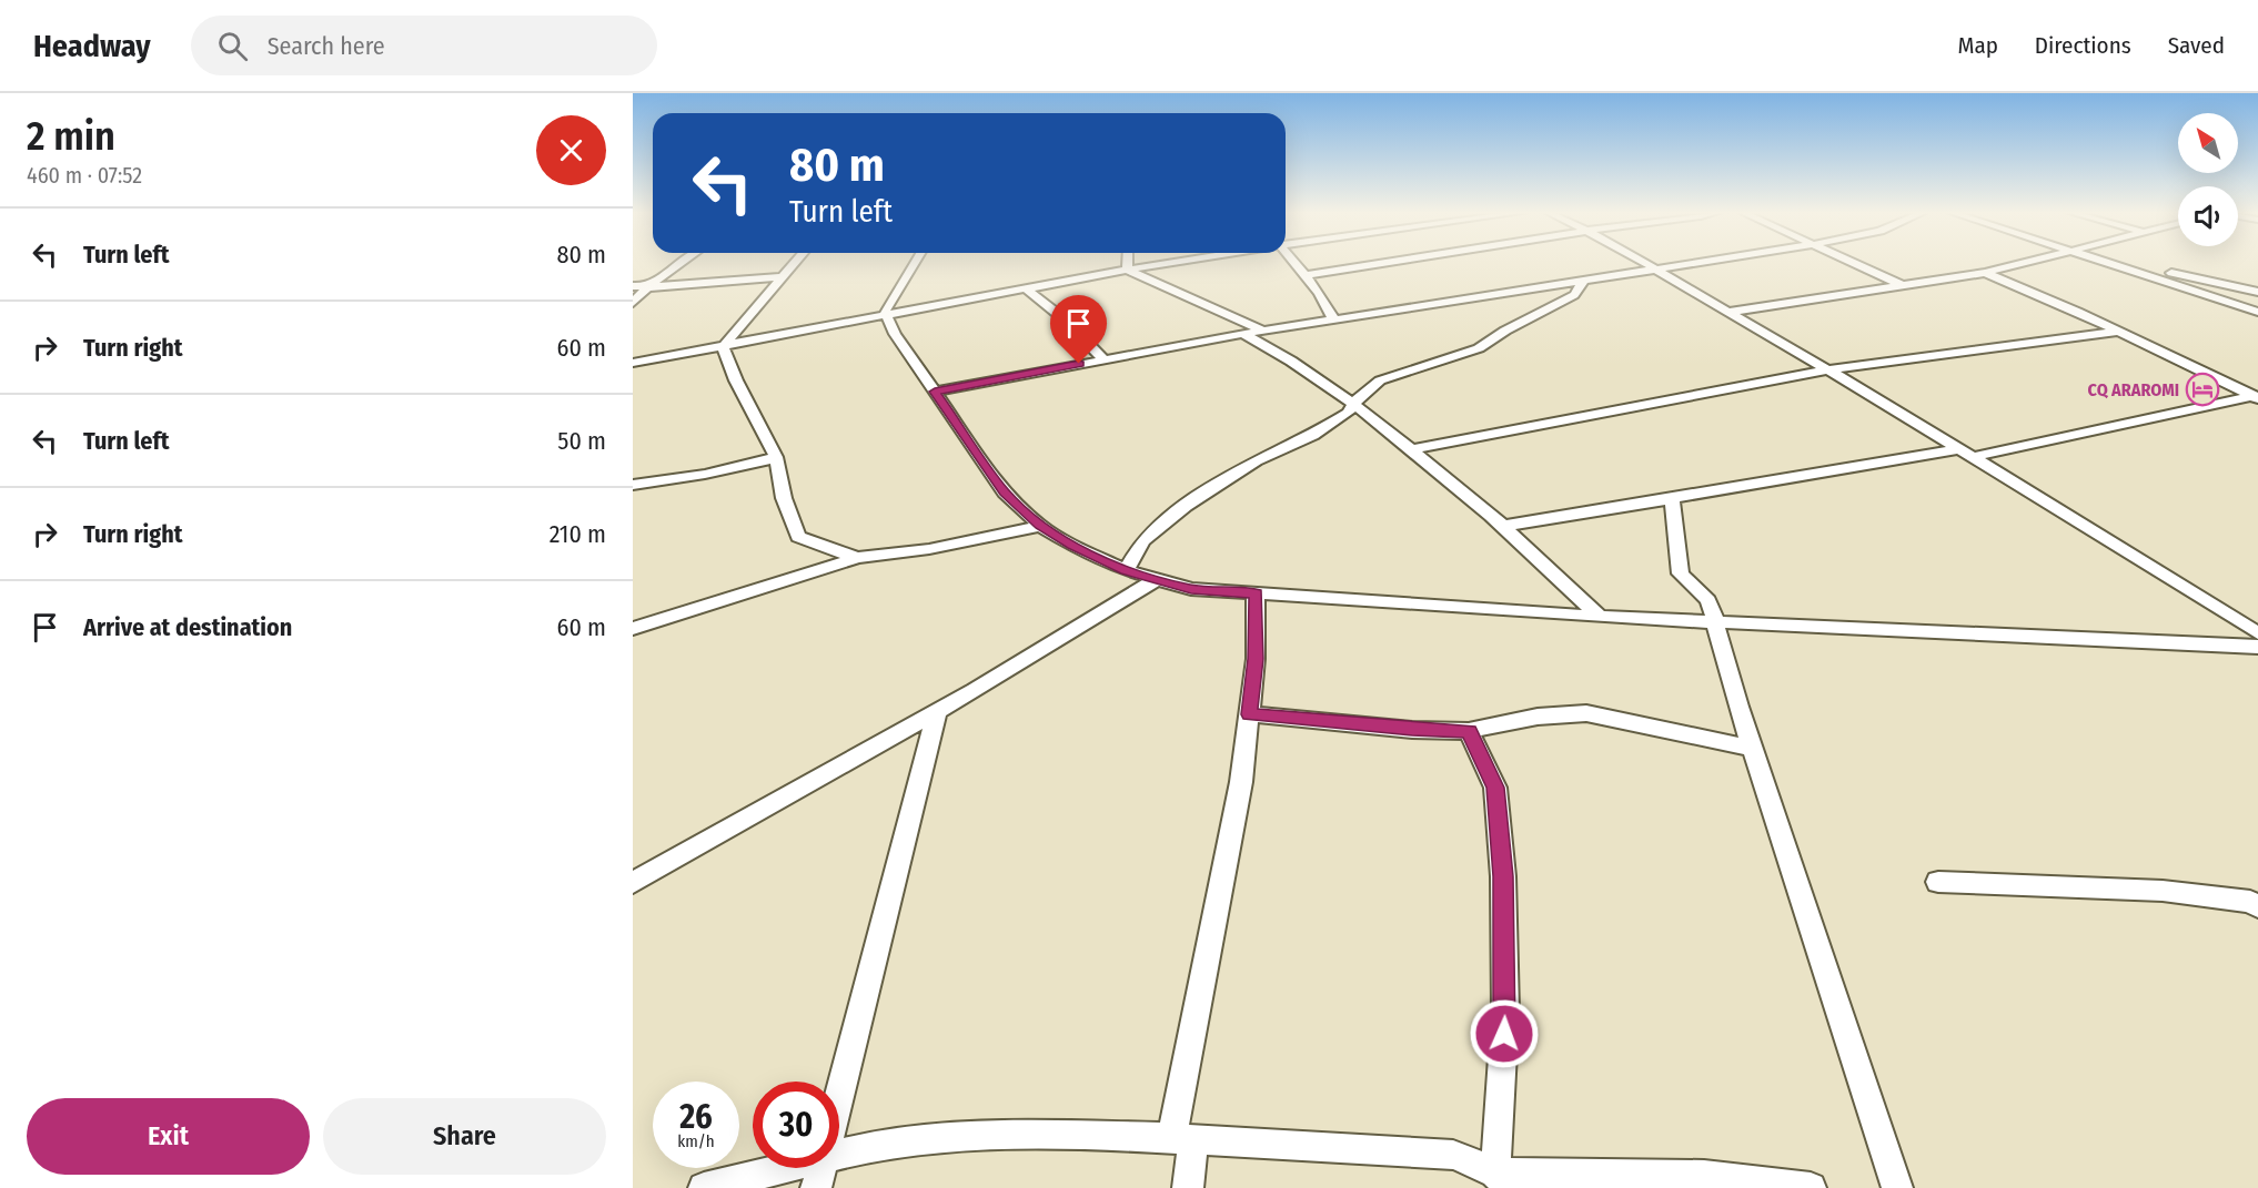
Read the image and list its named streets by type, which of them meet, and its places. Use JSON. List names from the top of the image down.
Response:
{
  "places": {
    "hotel": ["CQ ARAROMI"]
  },
  "north": "top left",
  "page": {
    "header": "Headway",
    "search": "Search here",
    "nav": ["Map", "Directions", "Saved"],
    "heading": ["2 min", "460 m · 07:52"],
    "turn": ["80 m", "Turn left"],
    "list": [
      {
        "name": "Turn left",
        "value": "80 m"
      },
      {
        "name": "Turn right",
        "value": "60 m"
      },
      {
        "name": "Turn left",
        "value": "50 m"
      },
      {
        "name": "Turn right",
        "value": "210 m"
      },
      {
        "name": "Arrive at destination",
        "value": "60 m"
      }
    ],
    "speed": "26 km/h",
    "limit": "30",
    "buttons": ["Exit", "Share"]
  }
}
